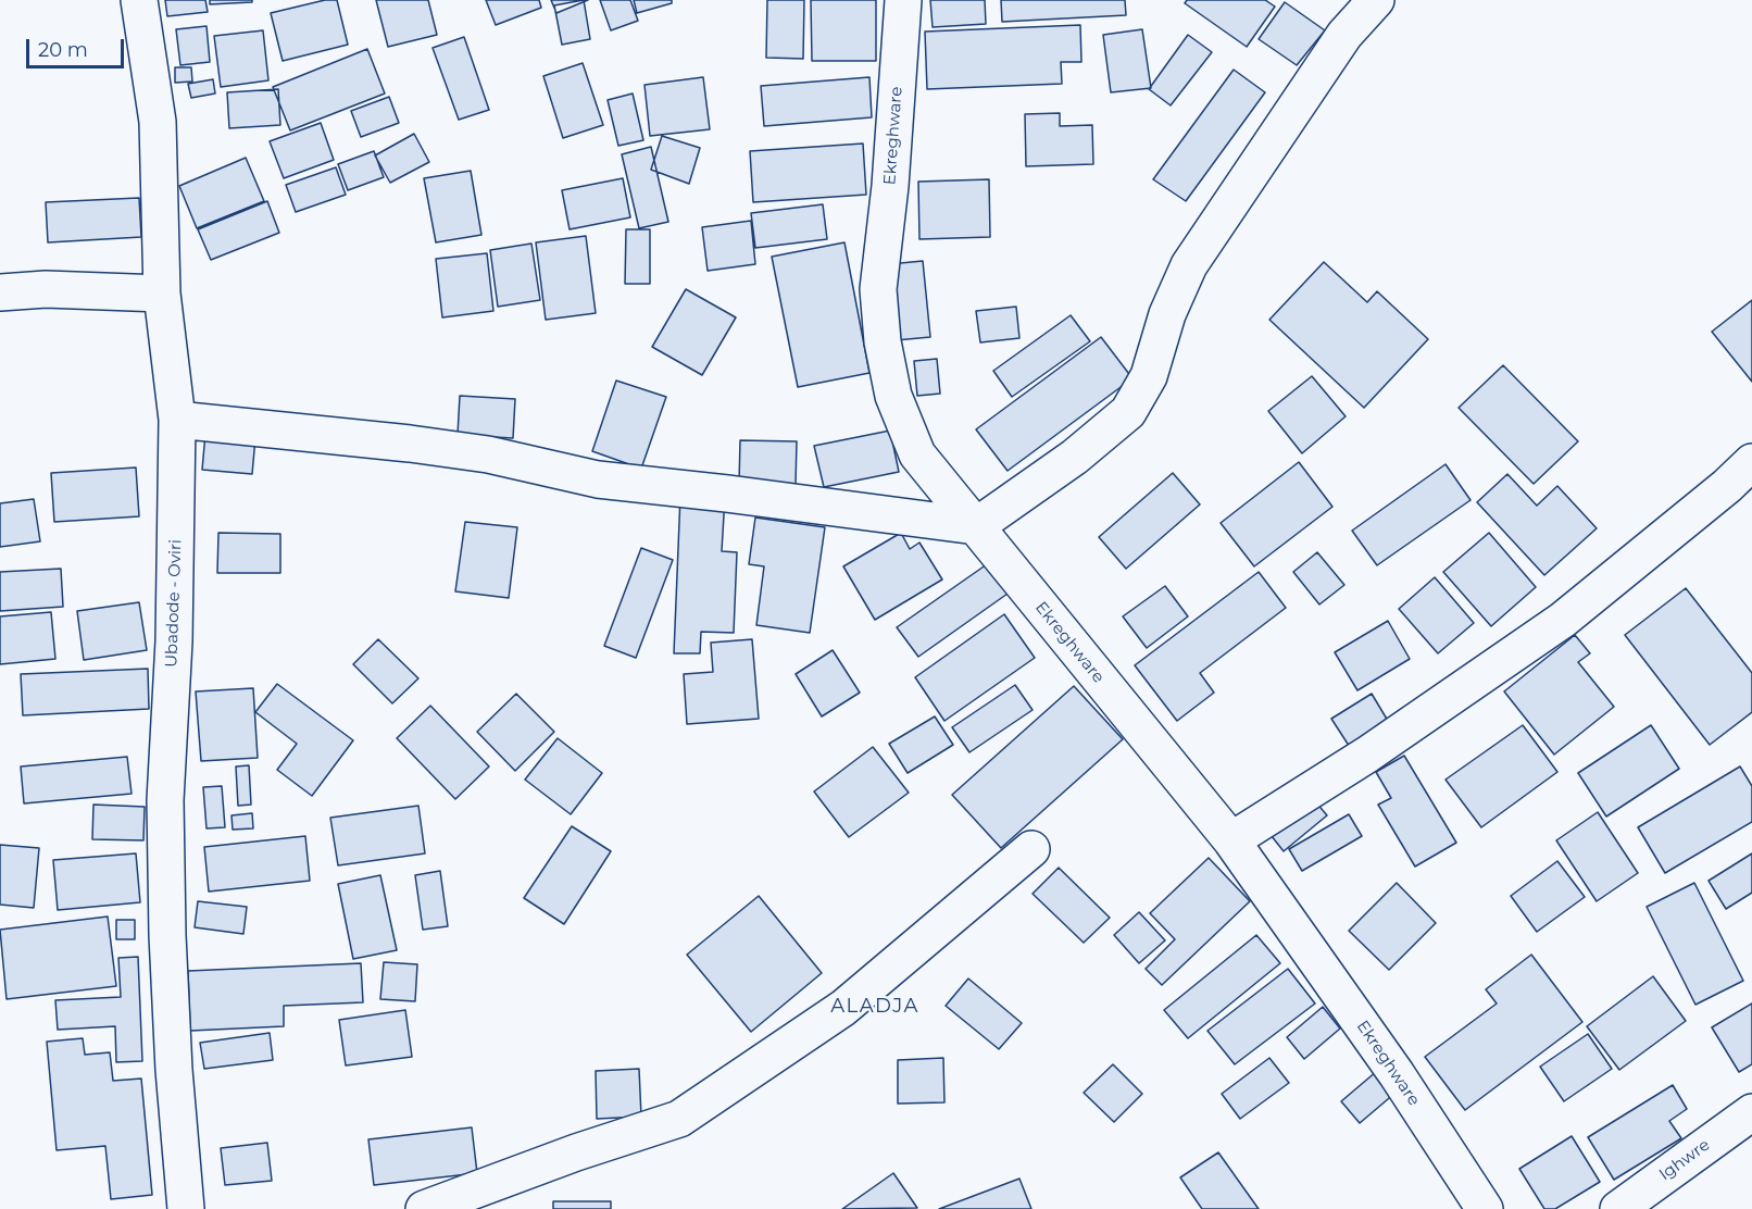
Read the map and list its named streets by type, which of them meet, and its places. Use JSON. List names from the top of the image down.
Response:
{
  "streets": {
    "street": ["Ekreghware", "Ubadode - Oviri", "Ighwre"]
  },
  "districts": ["ALADJA"],
  "scale_bar": "20 m"
}
